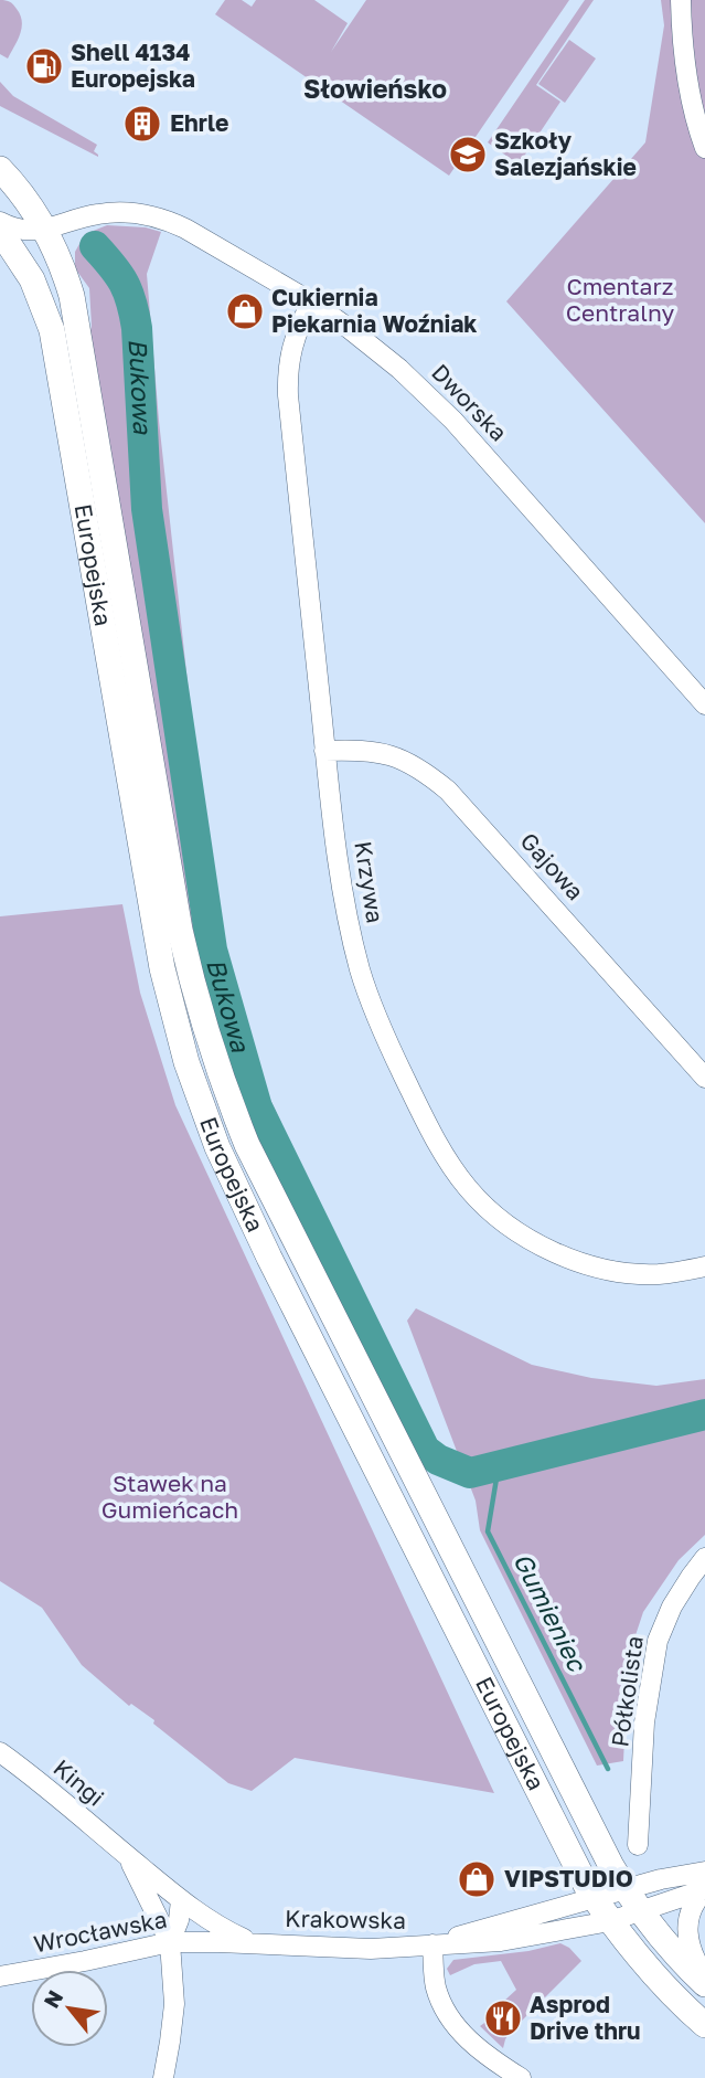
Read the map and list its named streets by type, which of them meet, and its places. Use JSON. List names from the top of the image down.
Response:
{
  "streets": {
    "main road": ["Europejska"],
    "street": [
      "Dworska",
      "Gajowa",
      "Krzywa",
      "Półkolista",
      "Kingi",
      "Krakowska",
      "Wrocławska"
    ]
  },
  "crossings": [
    ["Dworska", "Europejska"],
    ["Dworska", "Krzywa"],
    ["Europejska", "Krakowska"],
    ["Gajowa", "Krzywa"],
    ["Kingi", "Krakowska"],
    ["Kingi", "Wrocławska"],
    ["Krakowska", "Wrocławska"]
  ],
  "districts": ["Słowieńsko"],
  "water": ["Bukowa", "Gumieniec"],
  "parks": ["Cmentarz Centralny", "Stawek na Gumieńcach"],
  "places": {
    "fuel station": ["Shell 4134 Europejska"],
    "building": ["Ehrle"],
    "school or university": ["Szkoły Salezjańskie"],
    "shop": ["Cukiernia Piekarnia Woźniak", "VIPSTUDIO"],
    "restaurant": ["Asprod Drive thru"]
  },
  "north": "top left"
}
